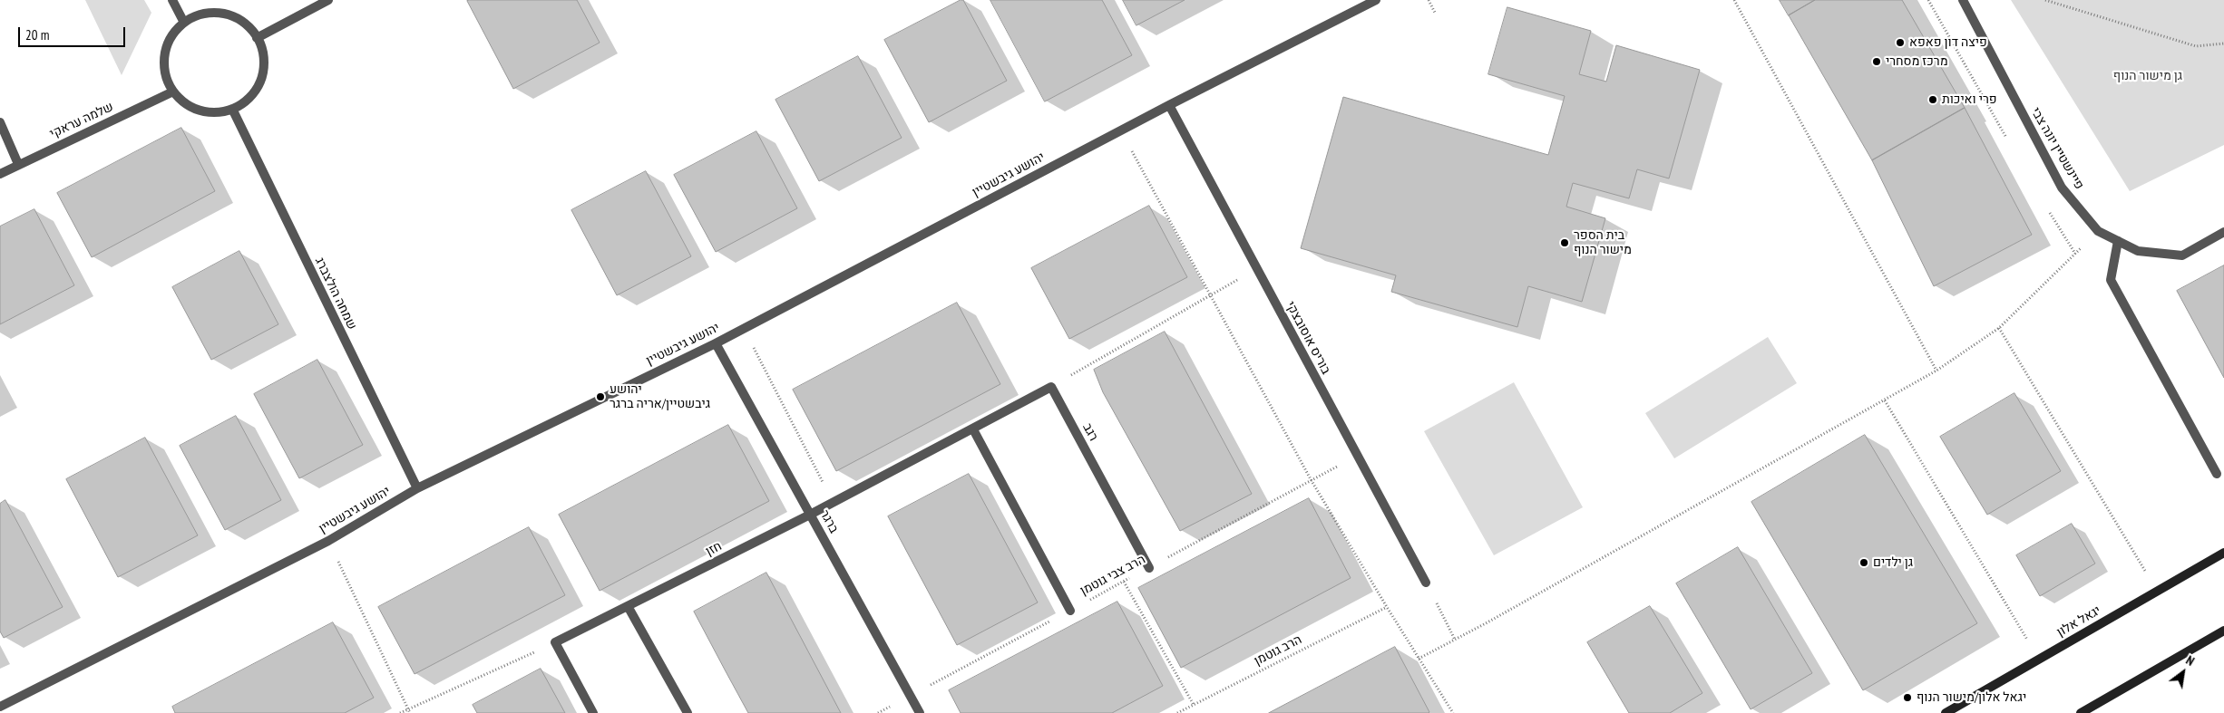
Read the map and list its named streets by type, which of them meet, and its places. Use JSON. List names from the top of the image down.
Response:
{
  "streets": {
    "main road": ["יגאל אלון"],
    "street": [
      "שלמה עראקי",
      "פיינשטיין יונה צבי",
      "יהושע גיבשטיין",
      "שמחה הולצברג",
      "בוריס אוסובצקי",
      "רגב",
      "ברגר",
      "חזן"
    ],
    "path": ["הרב צבי גוטמן", "הרב גוטמן"]
  },
  "crossings": [
    ["שלמה עראקי", "שמחה הולצברג"],
    ["יהושע גיבשטיין", "שמחה הולצברג"],
    ["יהושע גיבשטיין", "בוריס אוסובצקי"],
    ["יהושע גיבשטיין", "ברגר"],
    ["בוריס אוסובצקי", "הרב צבי גוטמן"],
    ["רגב", "הרב צבי גוטמן"],
    ["ברגר", "חזן"],
    ["ברגר", "הרב צבי גוטמן"]
  ],
  "parks": ["גן מישור הנוף"],
  "places": [
    "פיצה דון פאפא",
    "מרכז מסחרי",
    "פרי ואיכות",
    "בית הספר מישור הנוף",
    "יהושע גיבשטיין/אריה ברגר",
    "גן ילדים",
    "יגאל אלון/מישור הנוף"
  ],
  "scale_bar": "20 m",
  "north": "top right"
}
